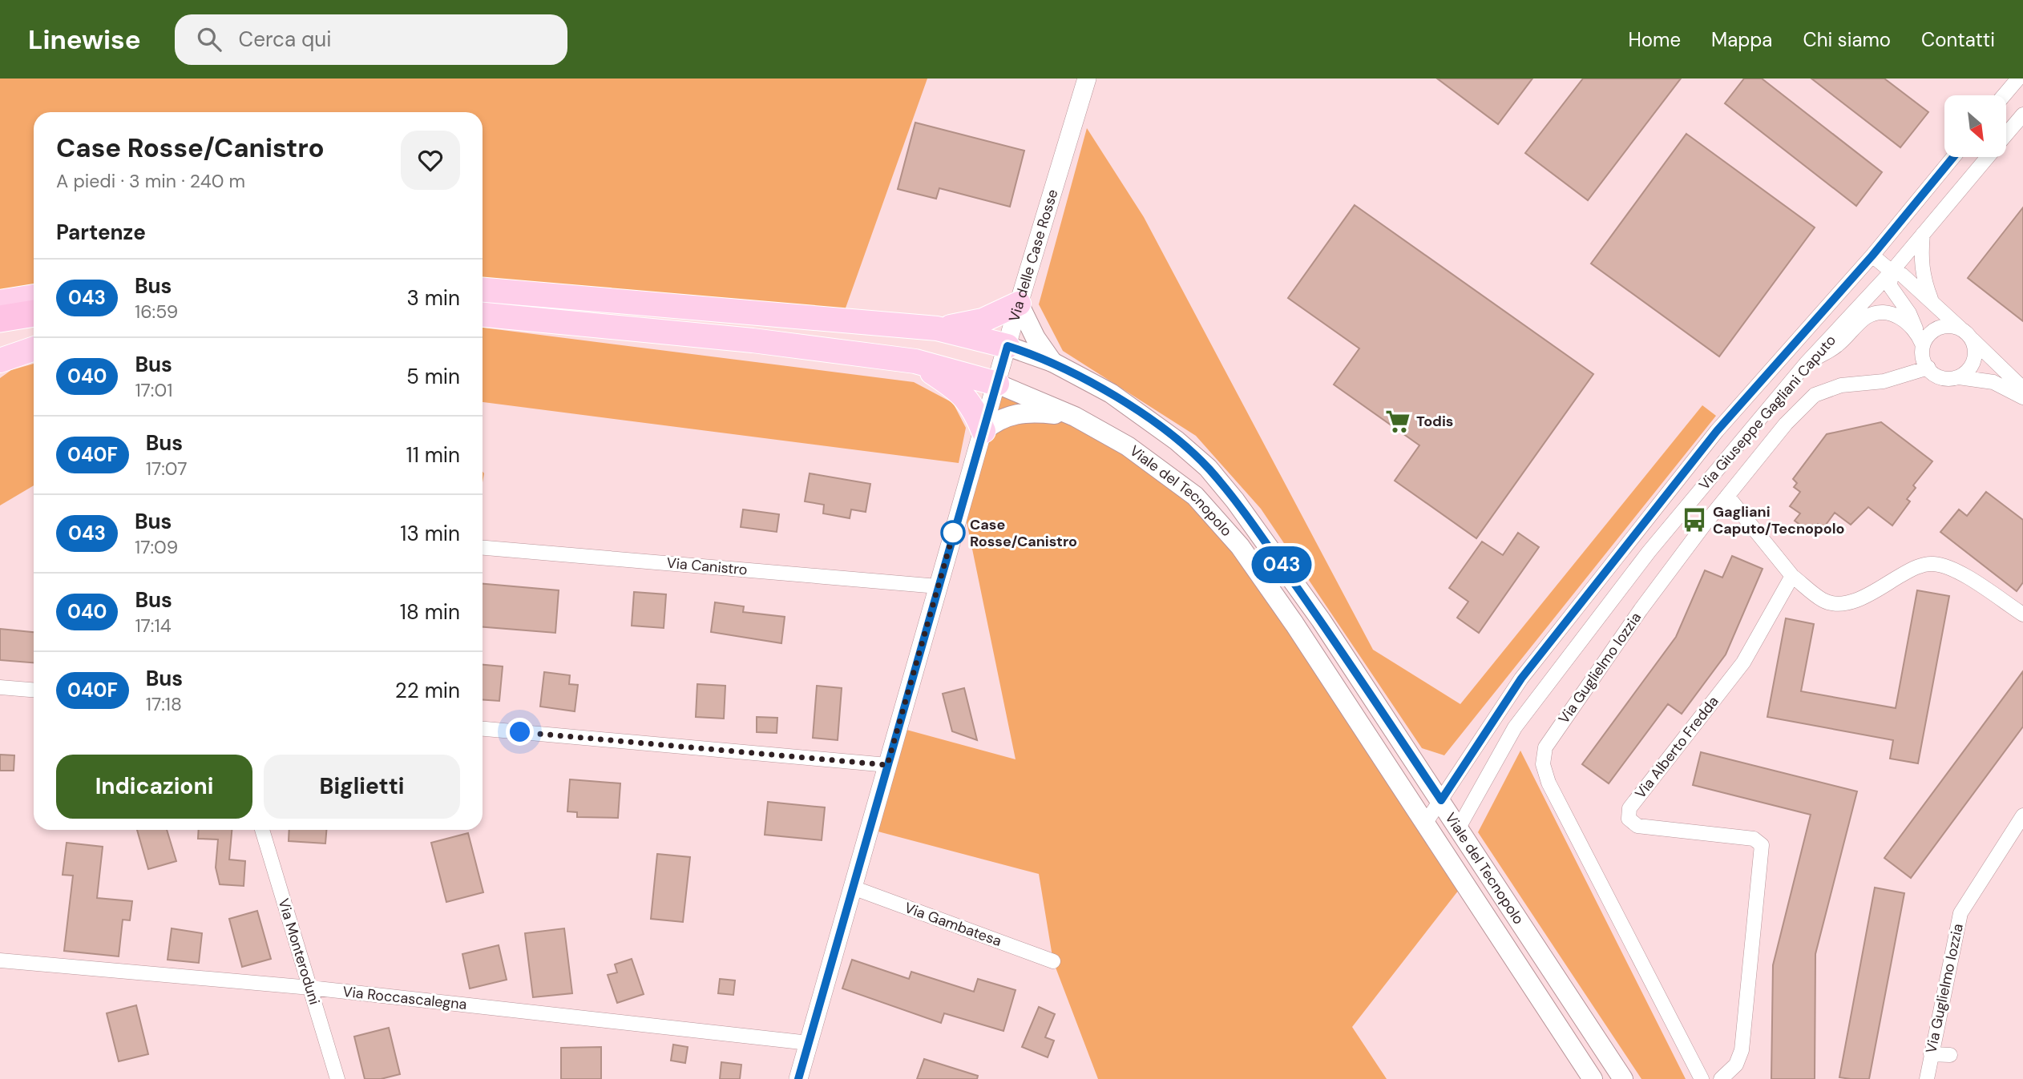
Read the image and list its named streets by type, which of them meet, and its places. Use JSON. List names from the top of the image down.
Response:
{
  "streets": {
    "main road": ["Viale del Tecnopolo"],
    "street": [
      "Via delle Case Rosse",
      "Via Giuseppe Gagliani Caputo",
      "Via Canistro",
      "Via Guglielmo Iozzia",
      "Via Alberto Fredda",
      "Via Gambatesa",
      "Via Monteroduni",
      "Via Roccascalegna"
    ]
  },
  "crossings": [
    ["Via delle Case Rosse", "Viale del Tecnopolo"],
    ["Via delle Case Rosse", "Via Canistro"],
    ["Via delle Case Rosse", "Via Gambatesa"],
    ["Via delle Case Rosse", "Via Roccascalegna"],
    ["Via Giuseppe Gagliani Caputo", "Viale del Tecnopolo"],
    ["Via Monteroduni", "Via Roccascalegna"]
  ],
  "places": {
    "supermarket": ["Todis"],
    "bus stop": ["Gagliani Caputo/Tecnopolo"],
    "other": ["Case Rosse/Canistro"]
  },
  "lines": ["bus line 043"],
  "north": "bottom right",
  "page": {
    "header": "Linewise",
    "search": "Cerca qui",
    "nav": [
      "Home",
      "Mappa",
      "Chi siamo",
      "Contatti"
    ],
    "on_map": "043",
    "heading": [
      ["Case Rosse/Canistro", "A piedi · 3 min · 240 m"],
      "Partenze"
    ],
    "list": [
      {
        "mark": "043",
        "name": "Bus",
        "note": "16:59",
        "value": "3 min"
      },
      {
        "mark": "040",
        "name": "Bus",
        "note": "17:01",
        "value": "5 min"
      },
      {
        "mark": "040F",
        "name": "Bus",
        "note": "17:07",
        "value": "11 min"
      },
      {
        "mark": "043",
        "name": "Bus",
        "note": "17:09",
        "value": "13 min"
      },
      {
        "mark": "040",
        "name": "Bus",
        "note": "17:14",
        "value": "18 min"
      },
      {
        "mark": "040F",
        "name": "Bus",
        "note": "17:18",
        "value": "22 min"
      }
    ],
    "buttons": ["Indicazioni", "Biglietti"]
  }
}
